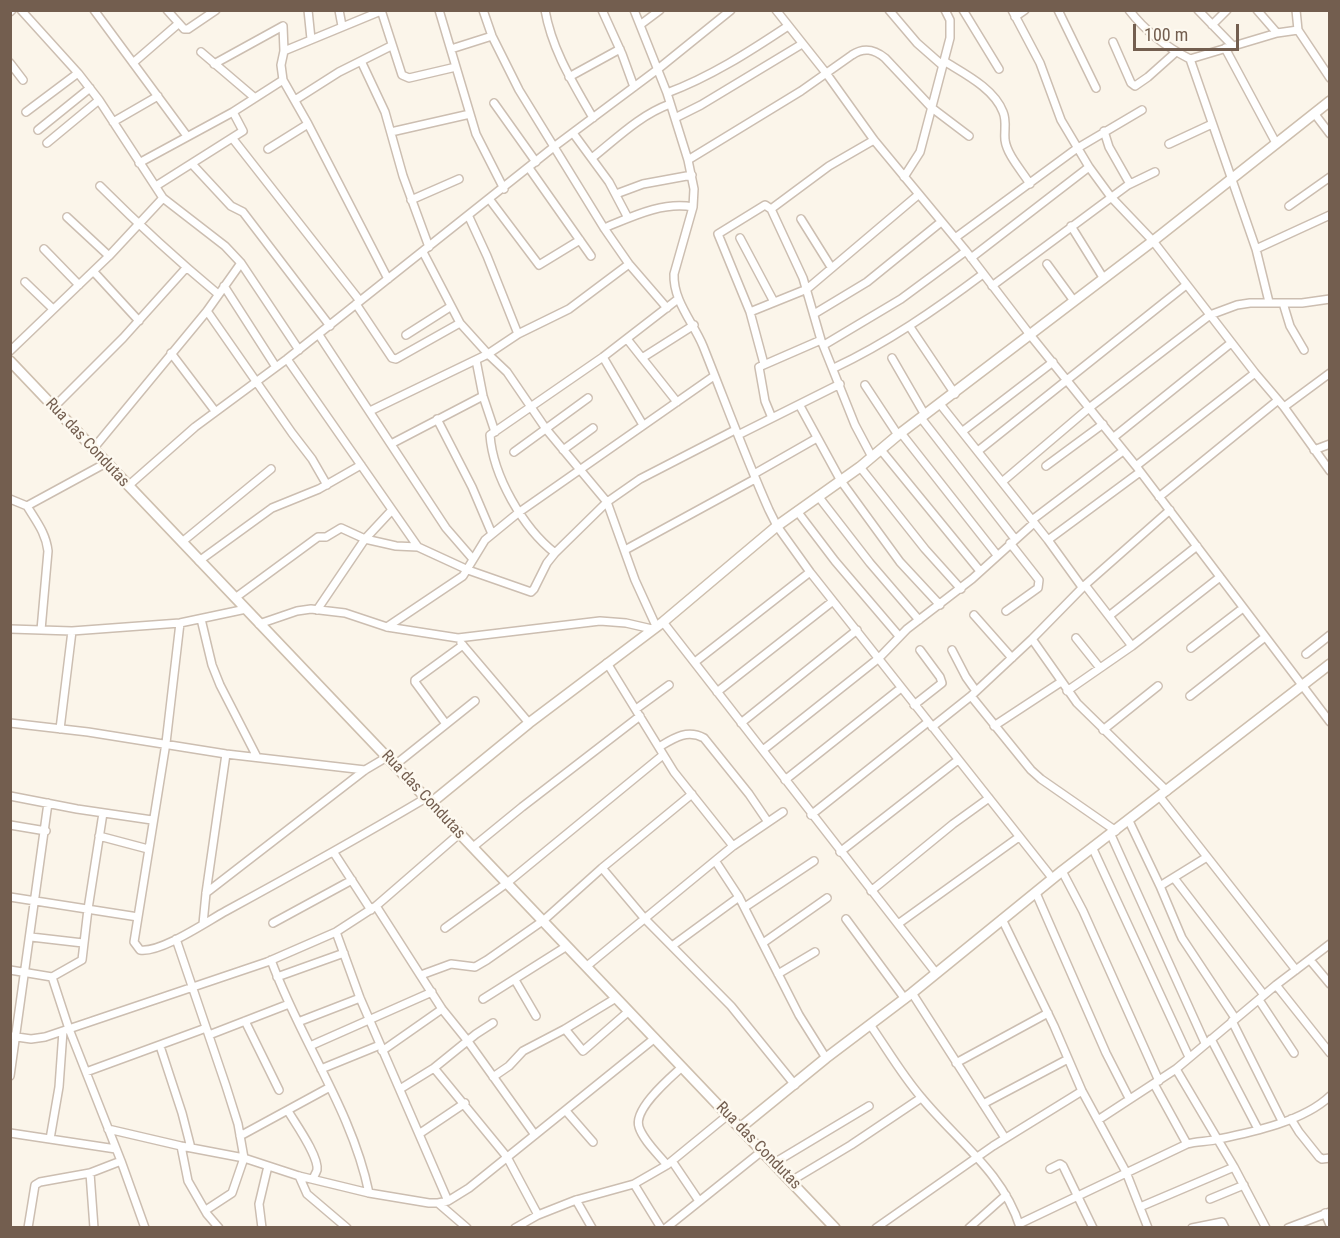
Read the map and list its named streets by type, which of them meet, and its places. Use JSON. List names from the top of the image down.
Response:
{
  "streets": {
    "street": ["Rua das Condutas"]
  },
  "scale_bar": "100 m"
}
